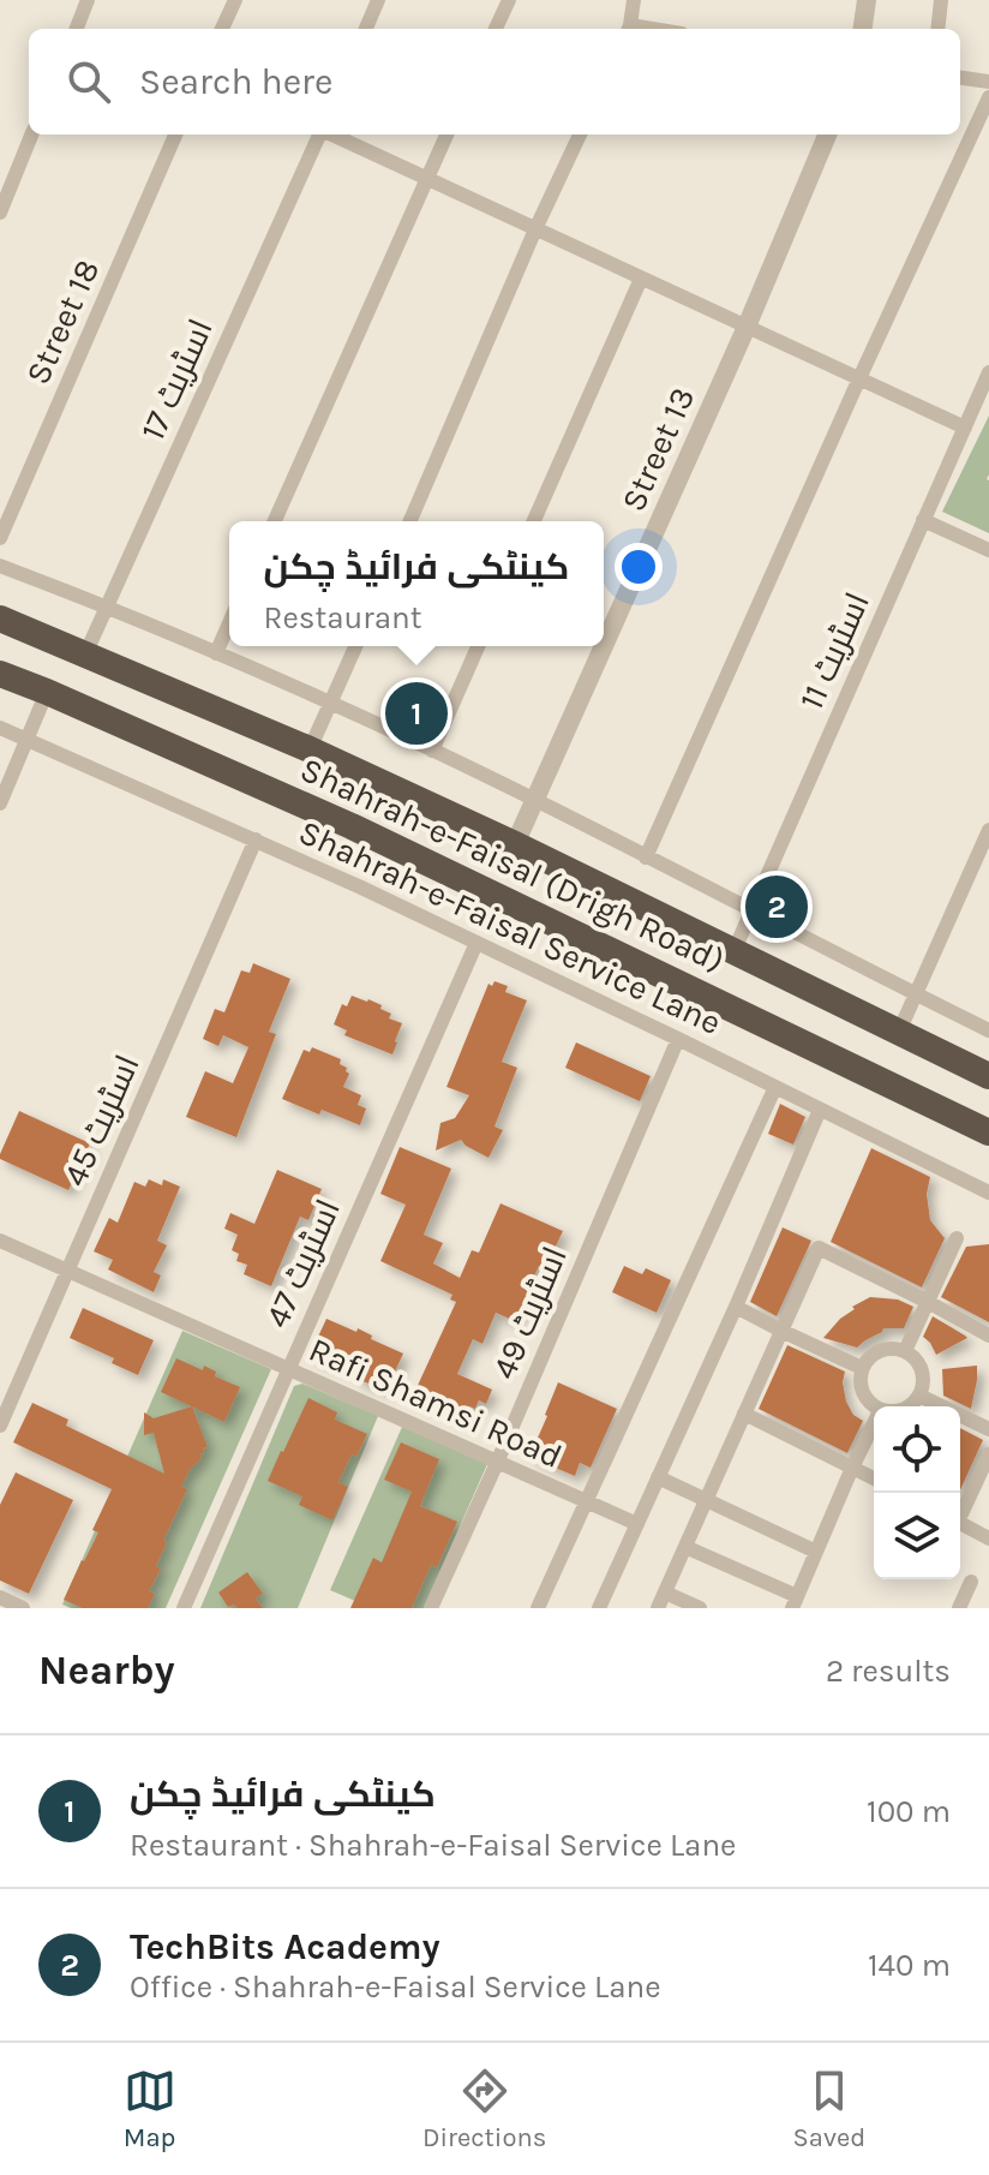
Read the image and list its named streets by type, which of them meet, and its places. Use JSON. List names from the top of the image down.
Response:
{
  "streets": {
    "highway": ["Shahrah-e-Faisal (Drigh Road)"],
    "street": [
      "Street 18",
      "اسٹریٹ 17",
      "Street 13",
      "اسٹریٹ 11",
      "Shahrah-e-Faisal Service Lane",
      "اسٹریٹ 45",
      "اسٹریٹ 47",
      "اسٹریٹ 49",
      "Rafi Shamsi Road"
    ]
  },
  "crossings": [
    ["اسٹریٹ 17", "Shahrah-e-Faisal (Drigh Road)"],
    ["Street 13", "Shahrah-e-Faisal (Drigh Road)"],
    ["اسٹریٹ 11", "Shahrah-e-Faisal (Drigh Road)"],
    ["Shahrah-e-Faisal Service Lane", "اسٹریٹ 45"],
    ["Shahrah-e-Faisal Service Lane", "اسٹریٹ 47"],
    ["Shahrah-e-Faisal Service Lane", "اسٹریٹ 49"],
    ["اسٹریٹ 45", "Rafi Shamsi Road"],
    ["اسٹریٹ 47", "Rafi Shamsi Road"],
    ["اسٹریٹ 49", "Rafi Shamsi Road"]
  ],
  "page": {
    "search": "Search here",
    "popup": ["کینٹکی فرائیڈ چکن", "Restaurant"],
    "pins": ["1", "2"],
    "heading": ["Nearby", "2 results"],
    "list": [
      {
        "mark": "1",
        "name": "کینٹکی فرائیڈ چکن",
        "note": "Restaurant · Shahrah-e-Faisal Service Lane",
        "value": "100 m"
      },
      {
        "mark": "2",
        "name": "TechBits Academy",
        "note": "Office · Shahrah-e-Faisal Service Lane",
        "value": "140 m"
      }
    ],
    "nav": ["Map", "Directions", "Saved"]
  }
}
